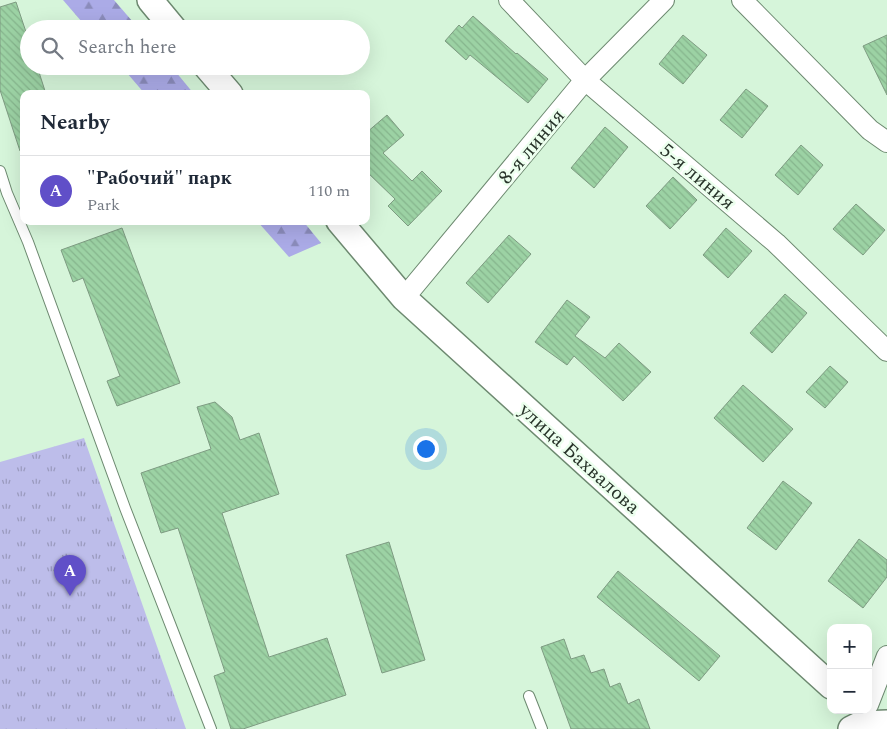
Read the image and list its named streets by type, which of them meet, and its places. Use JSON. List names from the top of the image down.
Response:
{
  "streets": {
    "street": ["8-я линия", "5-я линия", "улица Бахвалова"]
  },
  "crossings": [
    ["8-я линия", "5-я линия"],
    ["8-я линия", "улица Бахвалова"]
  ],
  "page": {
    "search": "Search here",
    "heading": "Nearby",
    "list": [
      {
        "mark": "A",
        "name": "\"Рабочий\" парк",
        "note": "Park",
        "value": "110 m"
      }
    ],
    "pins": "A",
    "map_buttons": ["+", "−"]
  }
}
